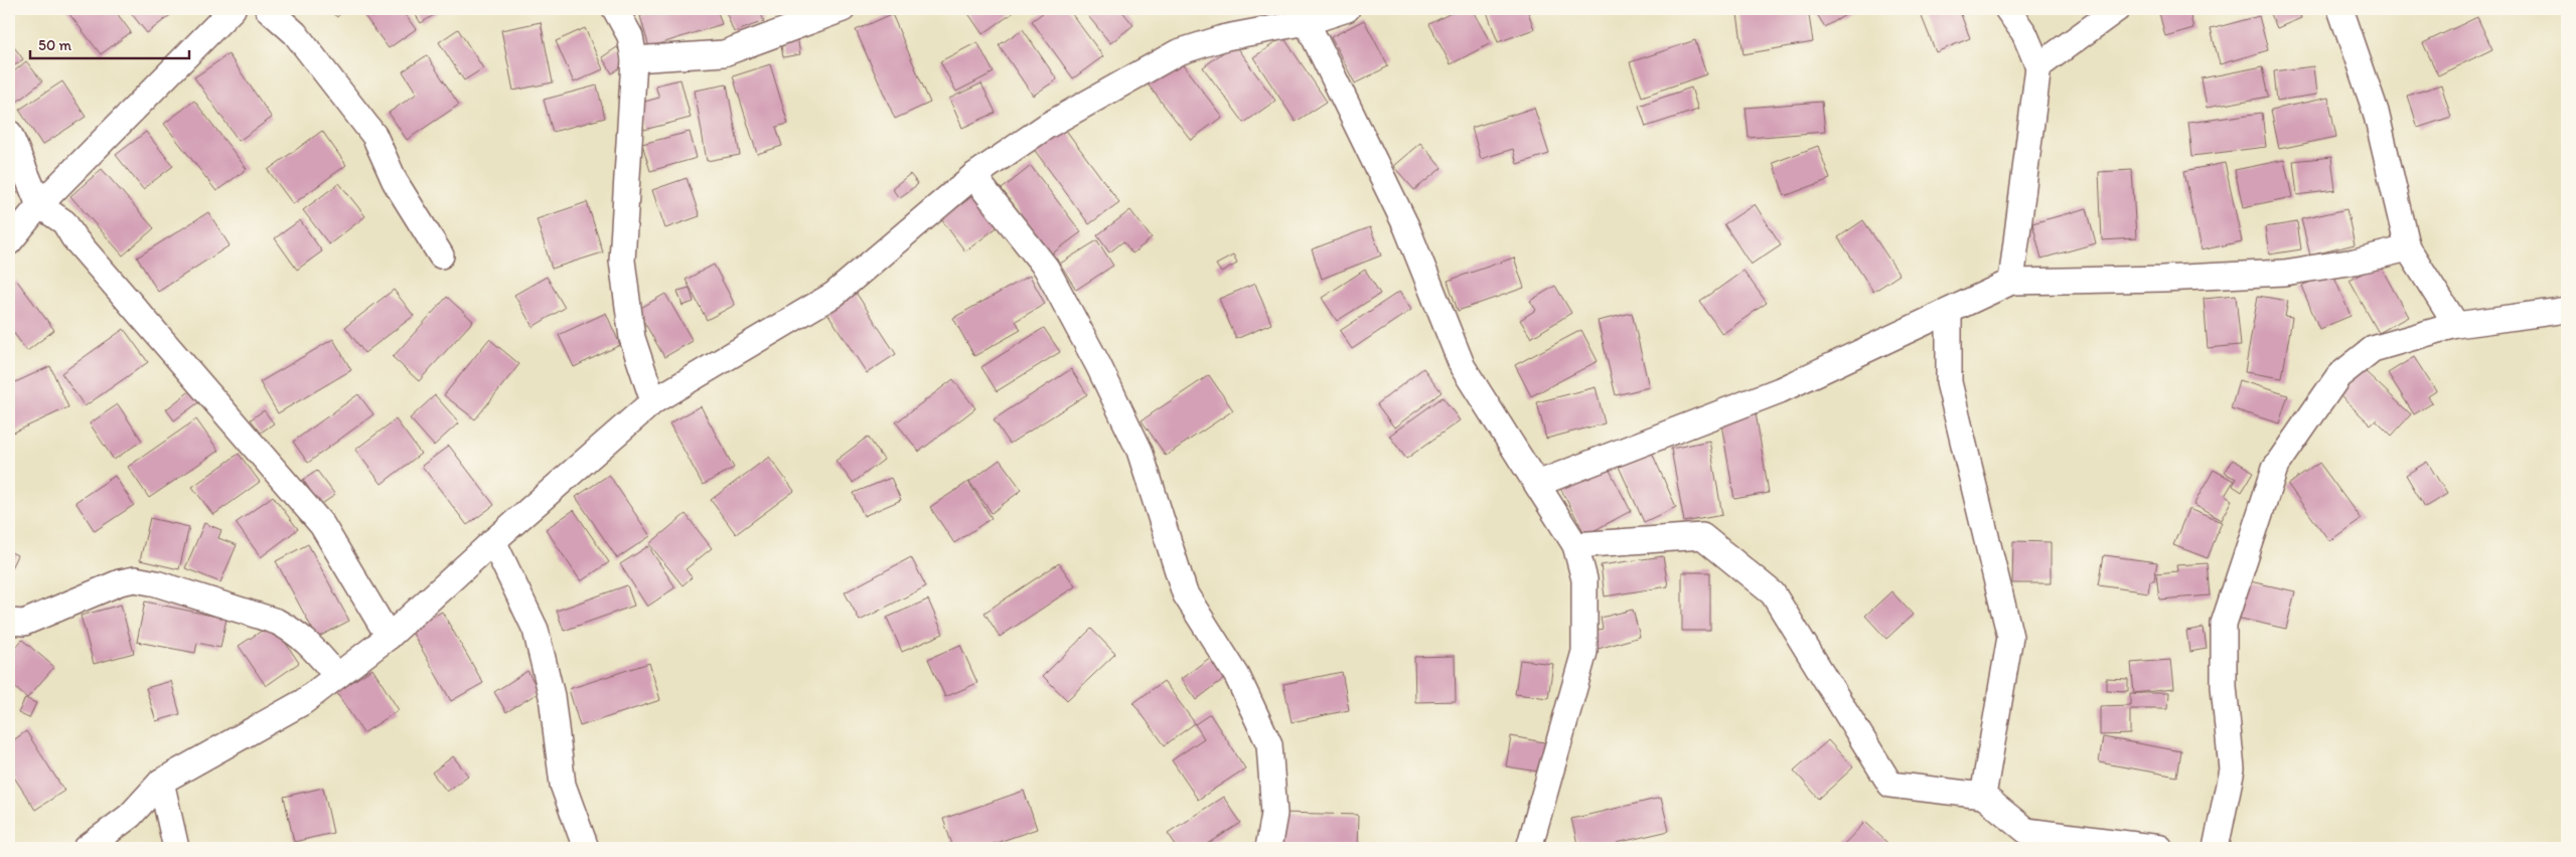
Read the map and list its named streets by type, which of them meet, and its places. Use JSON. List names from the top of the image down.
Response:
{
  "scale_bar": "50 m"
}
